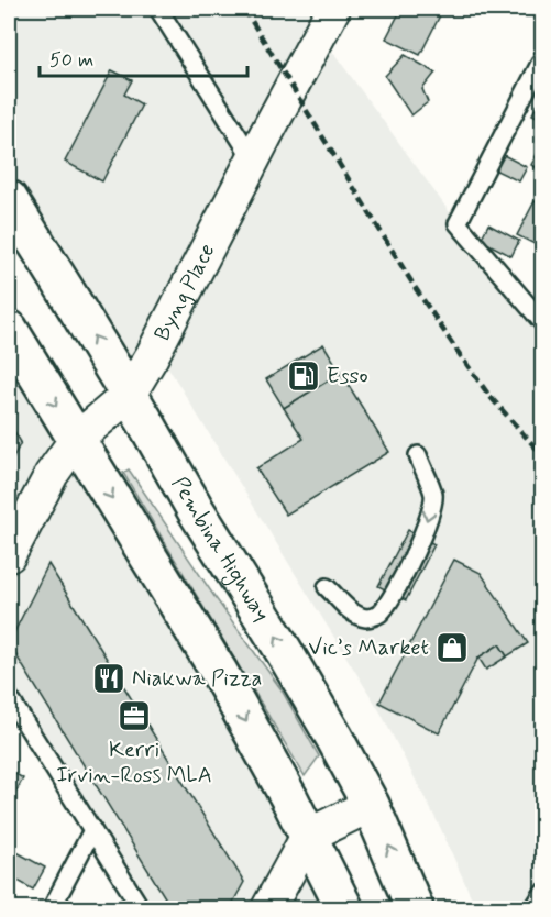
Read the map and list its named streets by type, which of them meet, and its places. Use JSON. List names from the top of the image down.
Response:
{
  "streets": {
    "main road": ["Pembina Highway"],
    "street": ["Byng Place"]
  },
  "crossings": [
    ["Byng Place", "Pembina Highway"]
  ],
  "places": {
    "fuel station": ["Esso"],
    "shop": ["Vic’s Market"],
    "restaurant": ["Niakwa Pizza"],
    "office": ["Kerri Irvin-Ross MLA"]
  },
  "scale_bar": "50 m"
}
